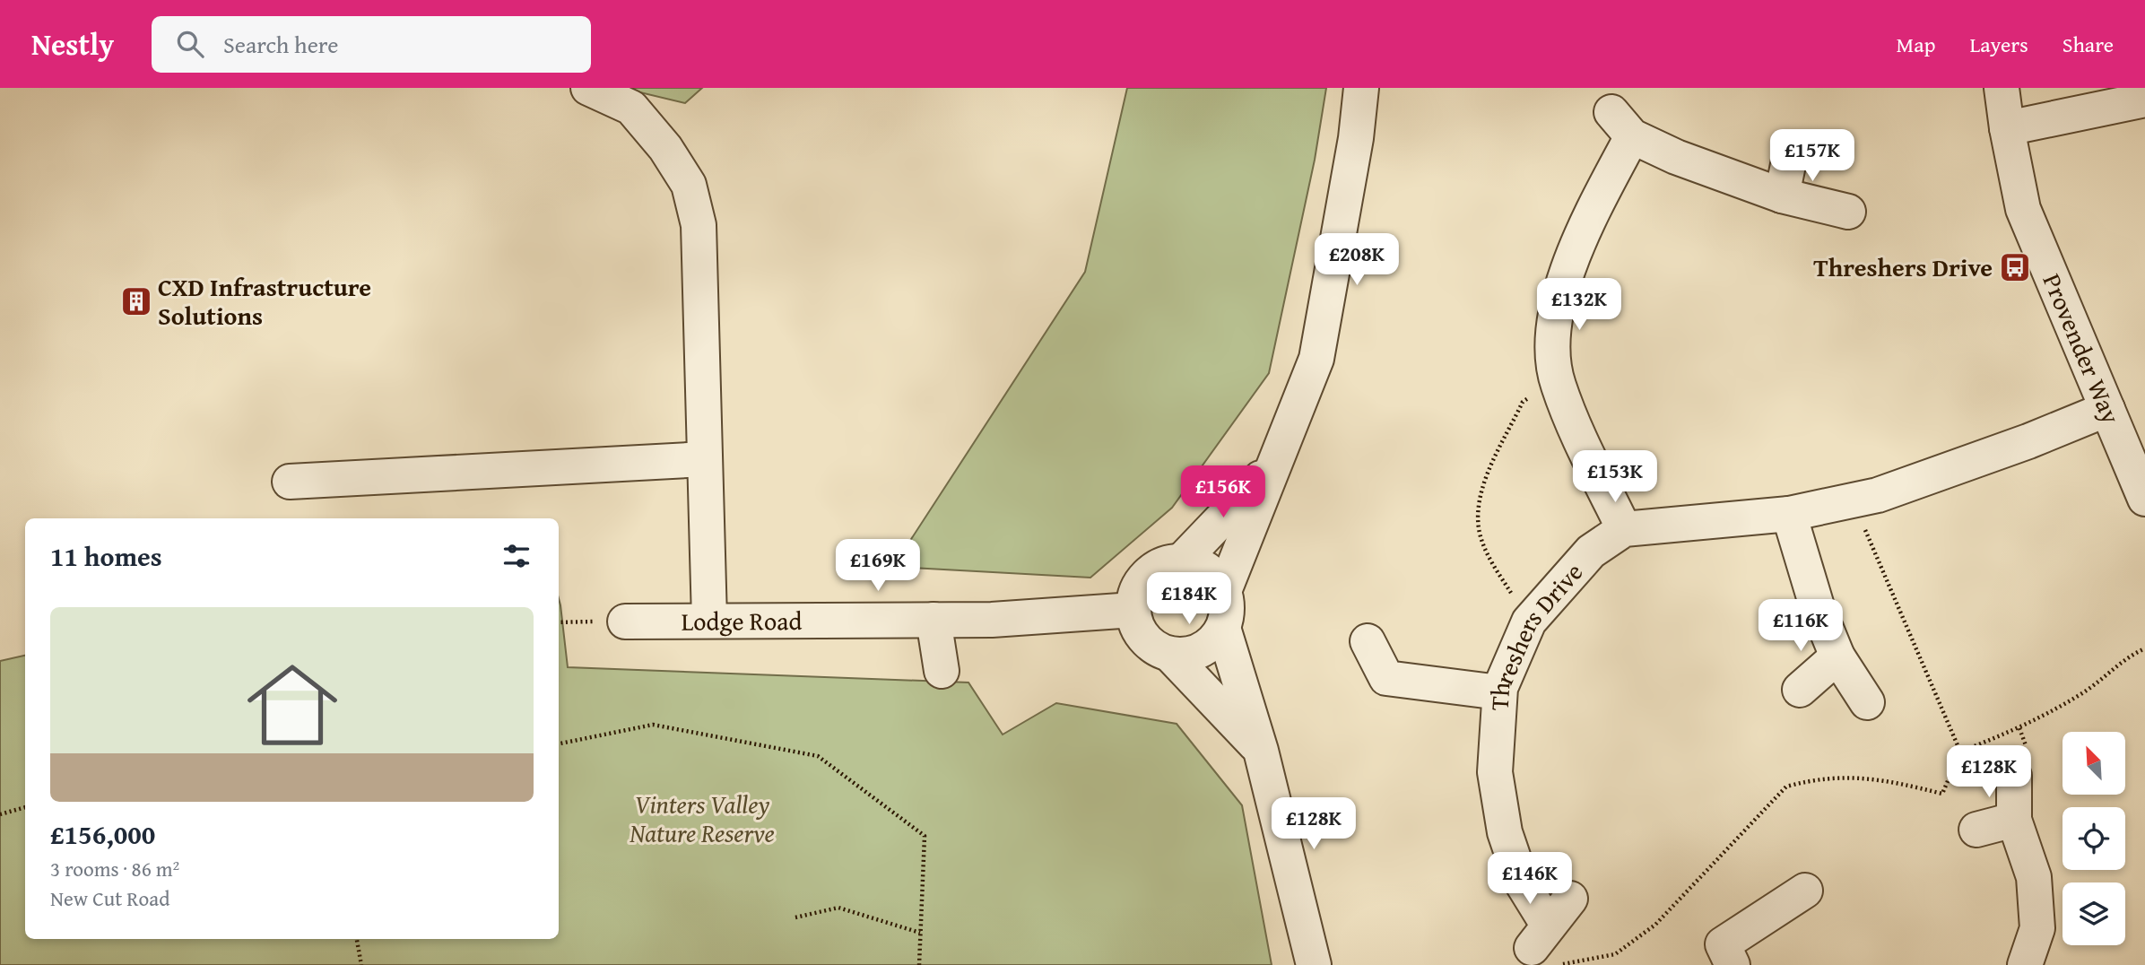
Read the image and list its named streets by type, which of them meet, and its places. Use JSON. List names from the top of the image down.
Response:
{
  "streets": {
    "street": ["Provender Way", "Lodge Road", "Threshers Drive"]
  },
  "crossings": [
    ["Provender Way", "Threshers Drive"]
  ],
  "parks": ["Vinters Valley Nature Reserve"],
  "places": {
    "bus stop": ["Threshers Drive"],
    "building": ["CXD Infrastructure Solutions"]
  },
  "north": "top left",
  "page": {
    "header": "Nestly",
    "search": "Search here",
    "nav": ["Map", "Layers", "Share"],
    "price": [
      "£157K",
      "£208K",
      "£132K",
      "£153K",
      "£156K",
      "£169K",
      "£184K",
      "£116K",
      "£128K",
      "£128K",
      "£146K"
    ],
    "heading": "11 homes",
    "list": [
      {
        "name": "£156,000",
        "note": "3 rooms · 86 m² · New Cut Road"
      }
    ]
  }
}
